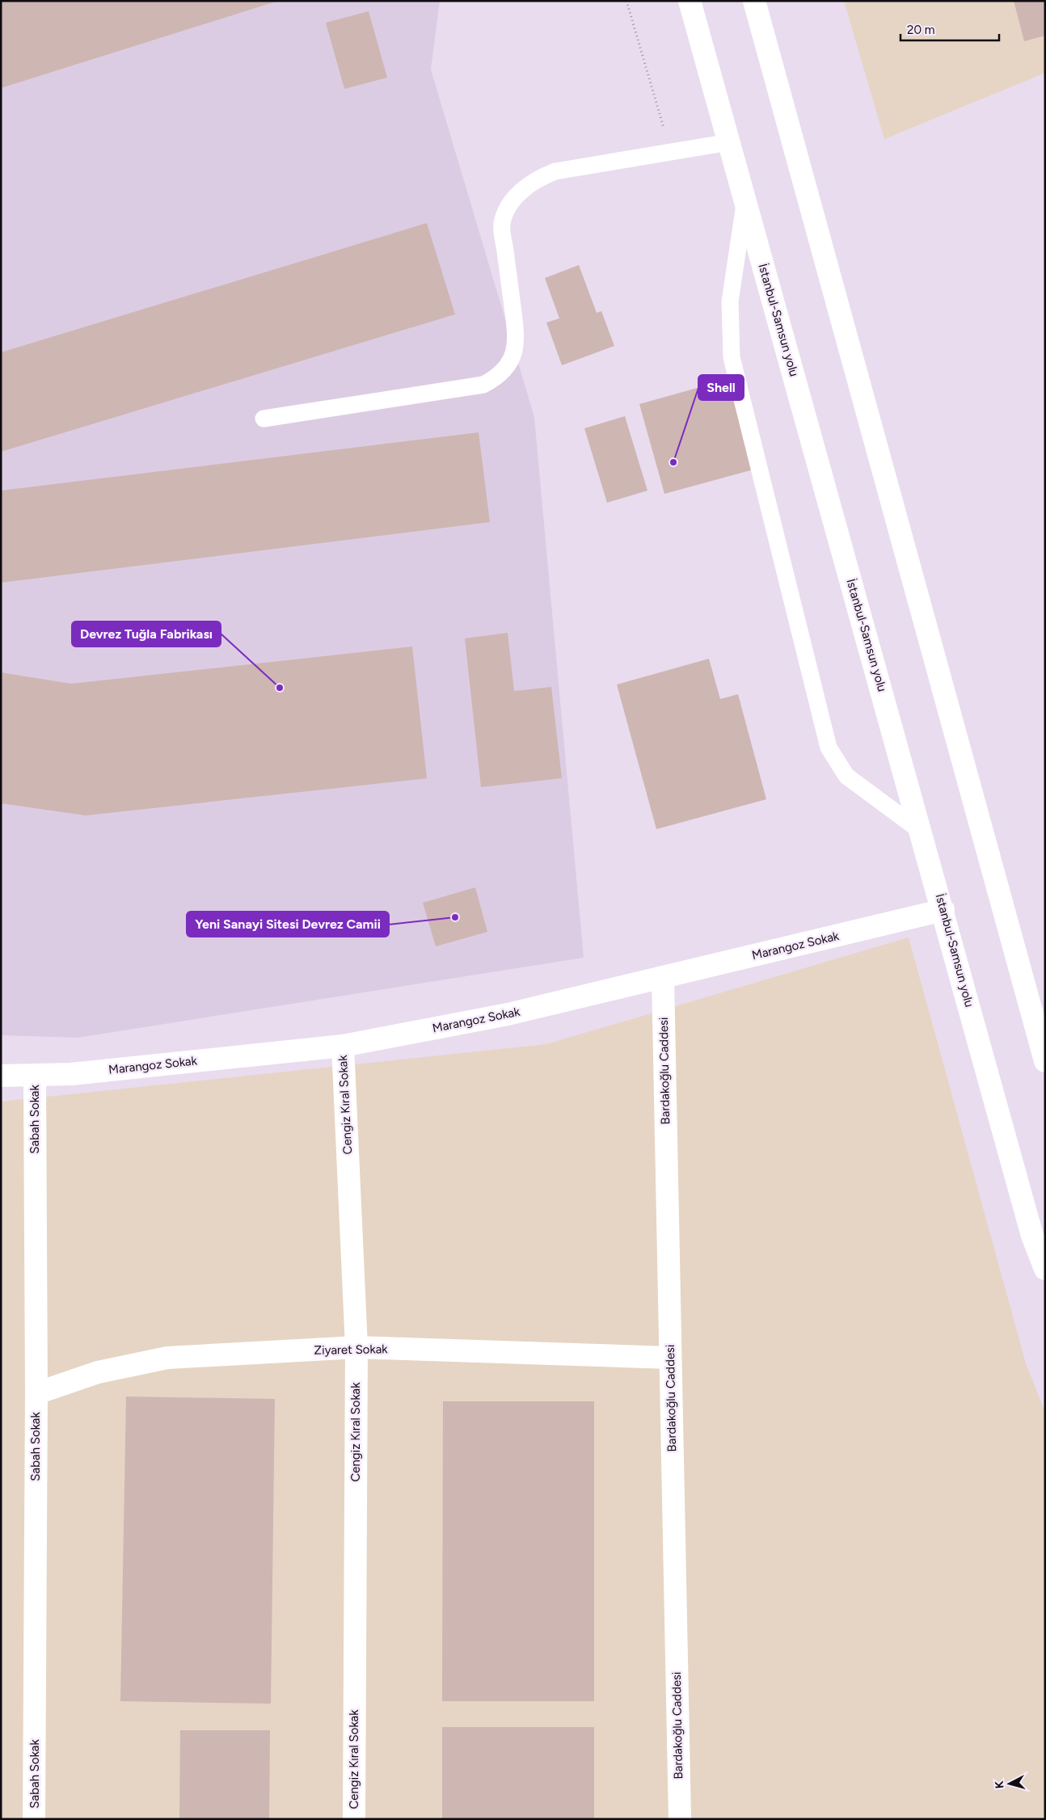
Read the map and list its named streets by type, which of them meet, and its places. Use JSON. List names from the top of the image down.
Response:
{
  "streets": {
    "main road": [
      "İstanbul-Samsun yolu",
      "Marangoz Sokak",
      "Bardakoğlu Caddesi",
      "Cengiz Kıral Sokak",
      "Sabah Sokak",
      "Ziyaret Sokak"
    ]
  },
  "crossings": [
    ["İstanbul-Samsun yolu", "Marangoz Sokak"],
    ["Marangoz Sokak", "Bardakoğlu Caddesi"],
    ["Marangoz Sokak", "Cengiz Kıral Sokak"],
    ["Marangoz Sokak", "Sabah Sokak"],
    ["Bardakoğlu Caddesi", "Ziyaret Sokak"],
    ["Cengiz Kıral Sokak", "Ziyaret Sokak"],
    ["Sabah Sokak", "Ziyaret Sokak"]
  ],
  "places": ["Shell", "Devrez Tuğla Fabrikası", "Yeni Sanayi Sitesi Devrez Camii"],
  "scale_bar": "20 m",
  "north": "left"
}
